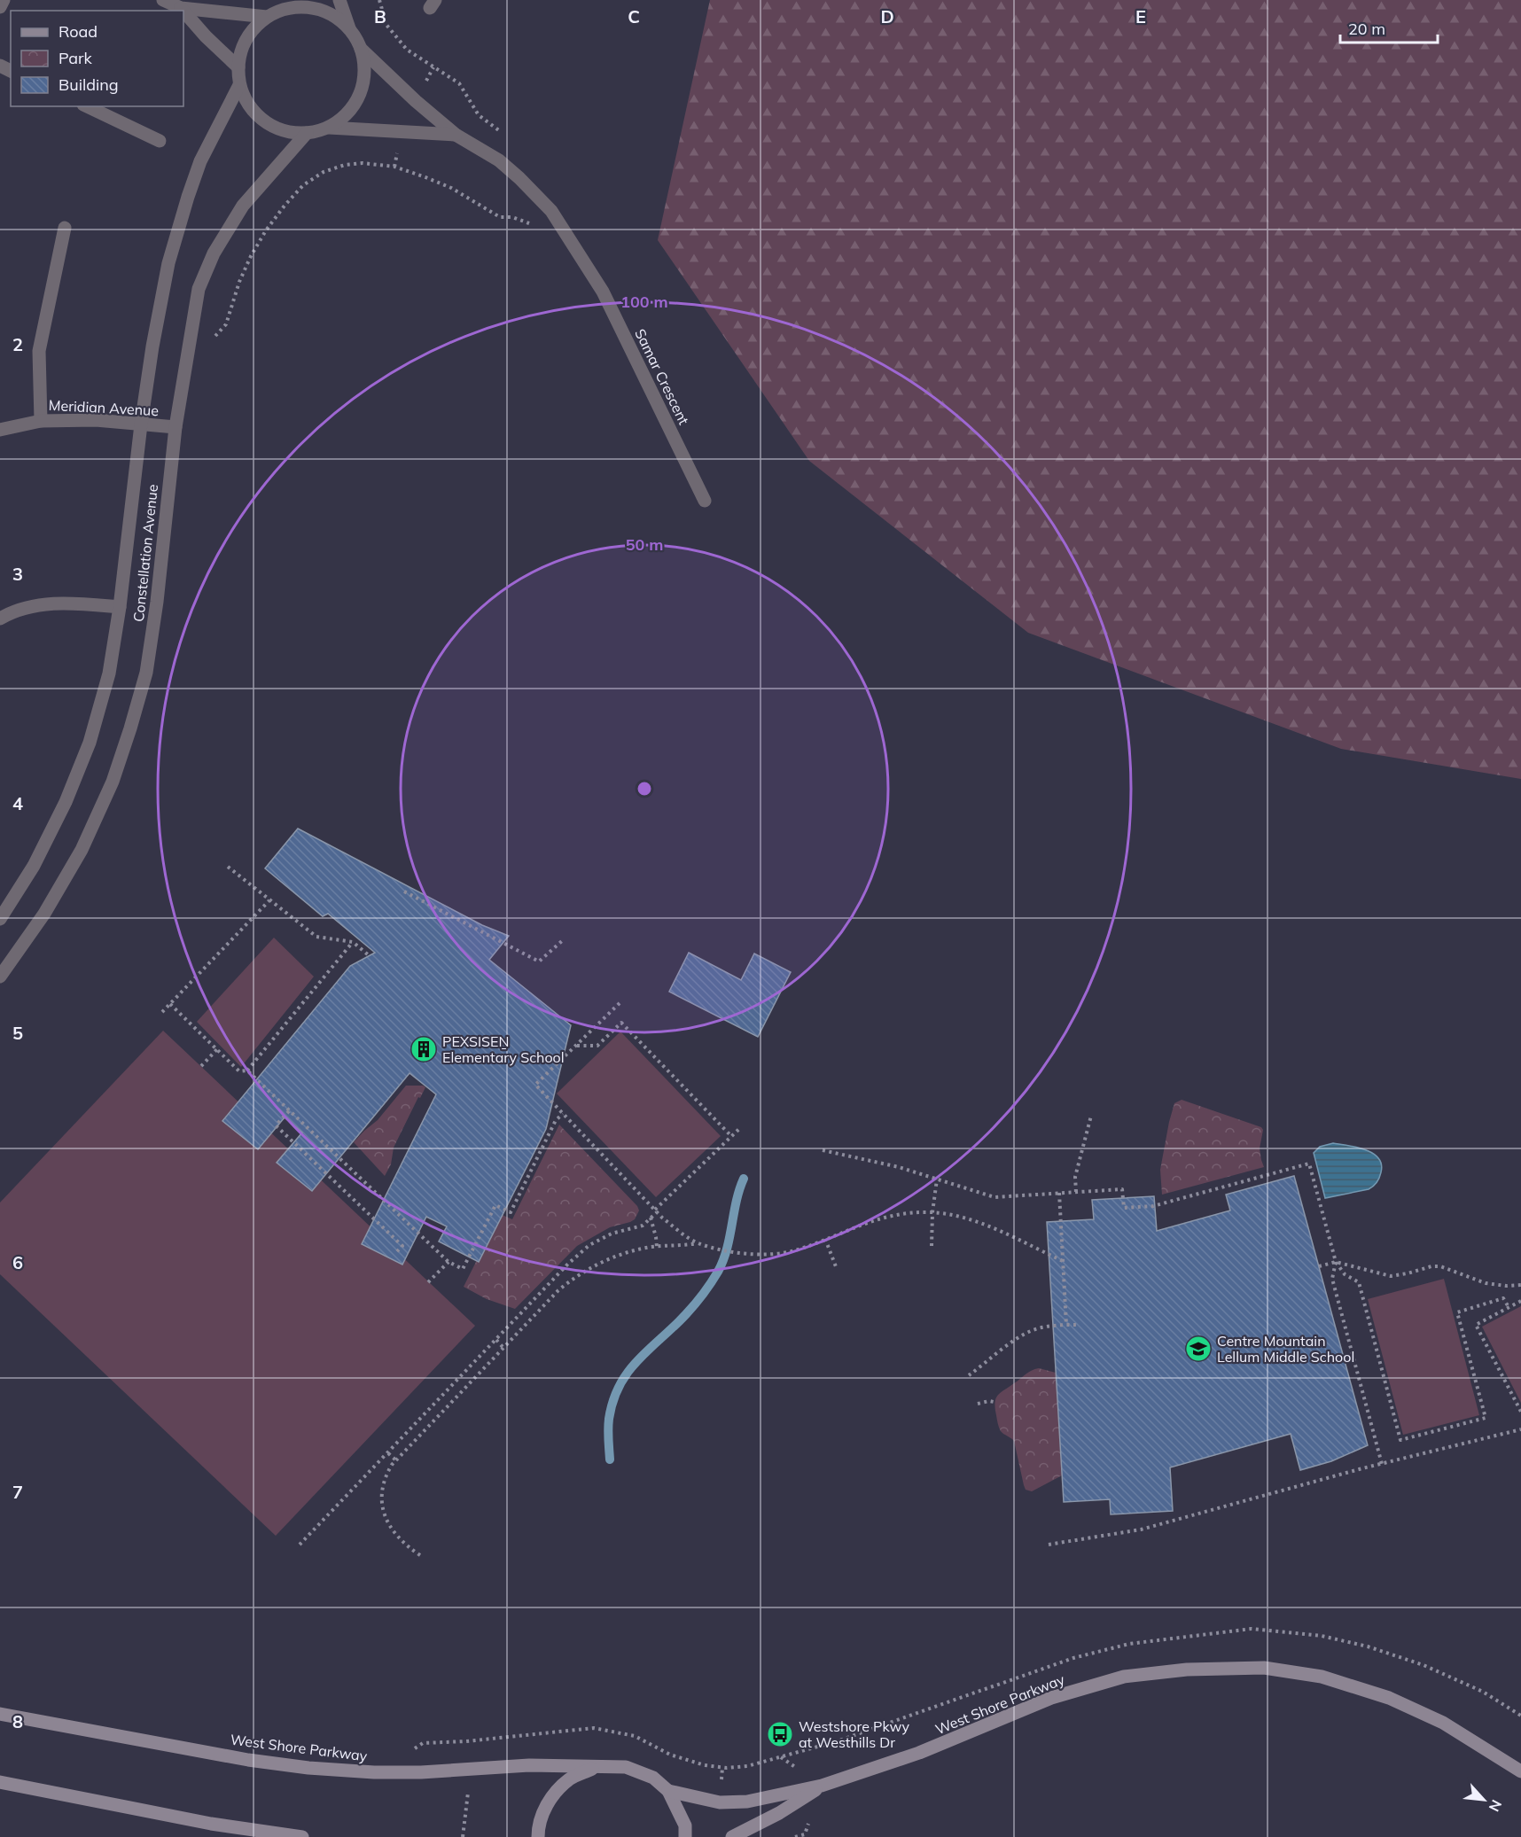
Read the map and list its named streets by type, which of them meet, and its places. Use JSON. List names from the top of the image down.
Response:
{
  "streets": {
    "main road": ["West Shore Parkway"],
    "street": ["Samar Crescent", "Meridian Avenue", "Constellation Avenue"]
  },
  "crossings": [
    ["Samar Crescent", "Constellation Avenue"],
    ["Meridian Avenue", "Constellation Avenue"]
  ],
  "places": {
    "building": ["PEXSISEṈ Elementary School"],
    "school or university": ["Centre Mountain Lellum Middle School"],
    "bus stop": ["Westshore Pkwy at Westhills Dr"]
  },
  "legend": ["Road", "Park", "Building"],
  "scale_bar": "20 m",
  "north": "bottom right",
  "grid": {
    "columns": [
      "B",
      "C",
      "D",
      "E"
    ],
    "rows": [
      "2",
      "3",
      "4",
      "5",
      "6",
      "7",
      "8"
    ]
  },
  "rings": ["100 m", "50 m"]
}
